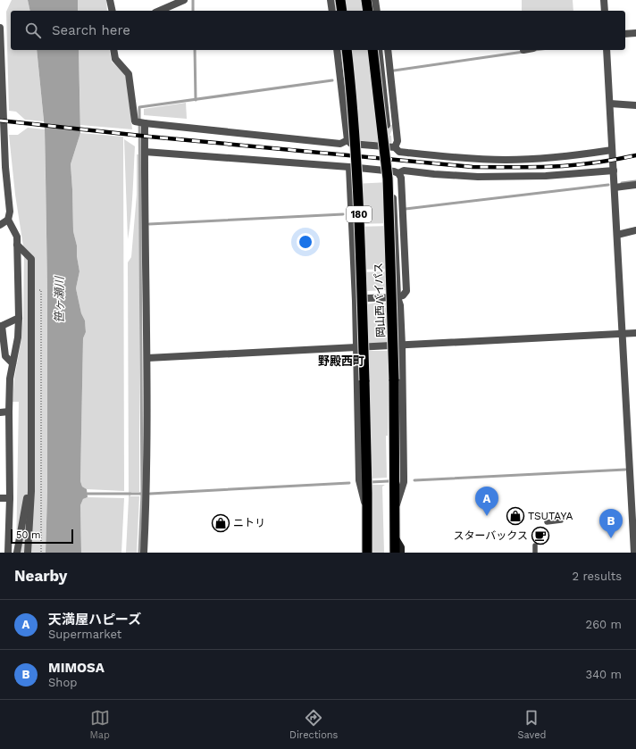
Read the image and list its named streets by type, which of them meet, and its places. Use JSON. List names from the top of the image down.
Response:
{
  "streets": {
    "highway": ["180", "岡山西バイパス"]
  },
  "districts": ["野殿西町"],
  "water": ["笹ヶ瀬川"],
  "places": {
    "shop": ["TSUTAYA", "ニトリ"],
    "cafe": ["スターバックス"]
  },
  "scale_bar": "50 m",
  "page": {
    "search": "Search here",
    "pins": ["A", "B"],
    "scale": "50 m",
    "heading": ["Nearby", "2 results"],
    "list": [
      {
        "mark": "A",
        "name": "天満屋ハピーズ",
        "note": "Supermarket",
        "value": "260 m"
      },
      {
        "mark": "B",
        "name": "MIMOSA",
        "note": "Shop",
        "value": "340 m"
      }
    ],
    "nav": ["Map", "Directions", "Saved"]
  }
}
